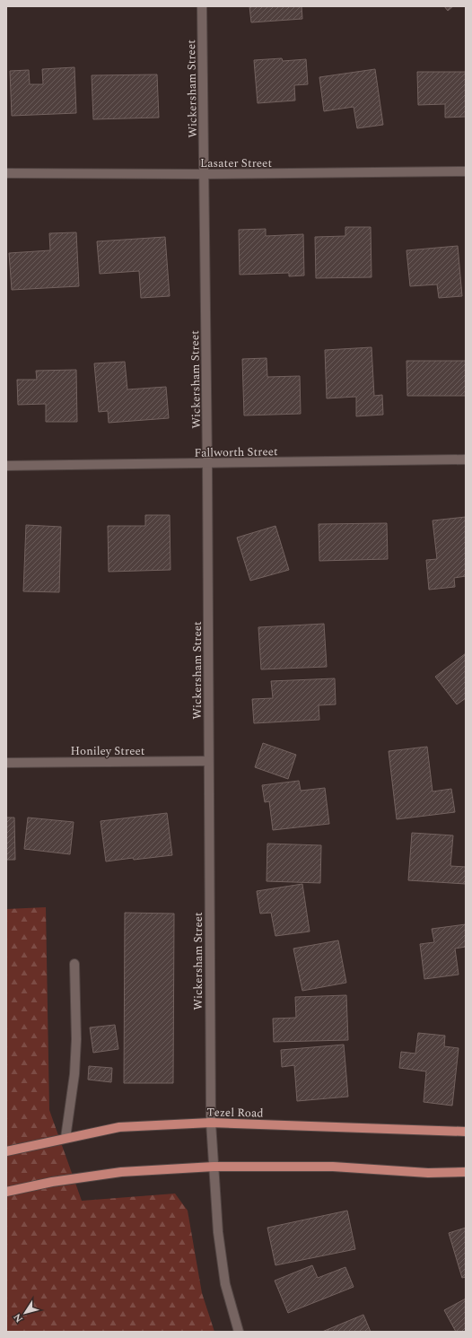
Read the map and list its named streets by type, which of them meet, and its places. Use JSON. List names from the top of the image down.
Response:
{
  "streets": {
    "main road": ["Tezel Road"],
    "street": [
      "Wickersham Street",
      "Lasater Street",
      "Fallworth Street",
      "Honiley Street"
    ]
  },
  "crossings": [
    ["Wickersham Street", "Lasater Street"],
    ["Wickersham Street", "Fallworth Street"],
    ["Wickersham Street", "Honiley Street"],
    ["Wickersham Street", "Tezel Road"]
  ],
  "north": "bottom left"
}
